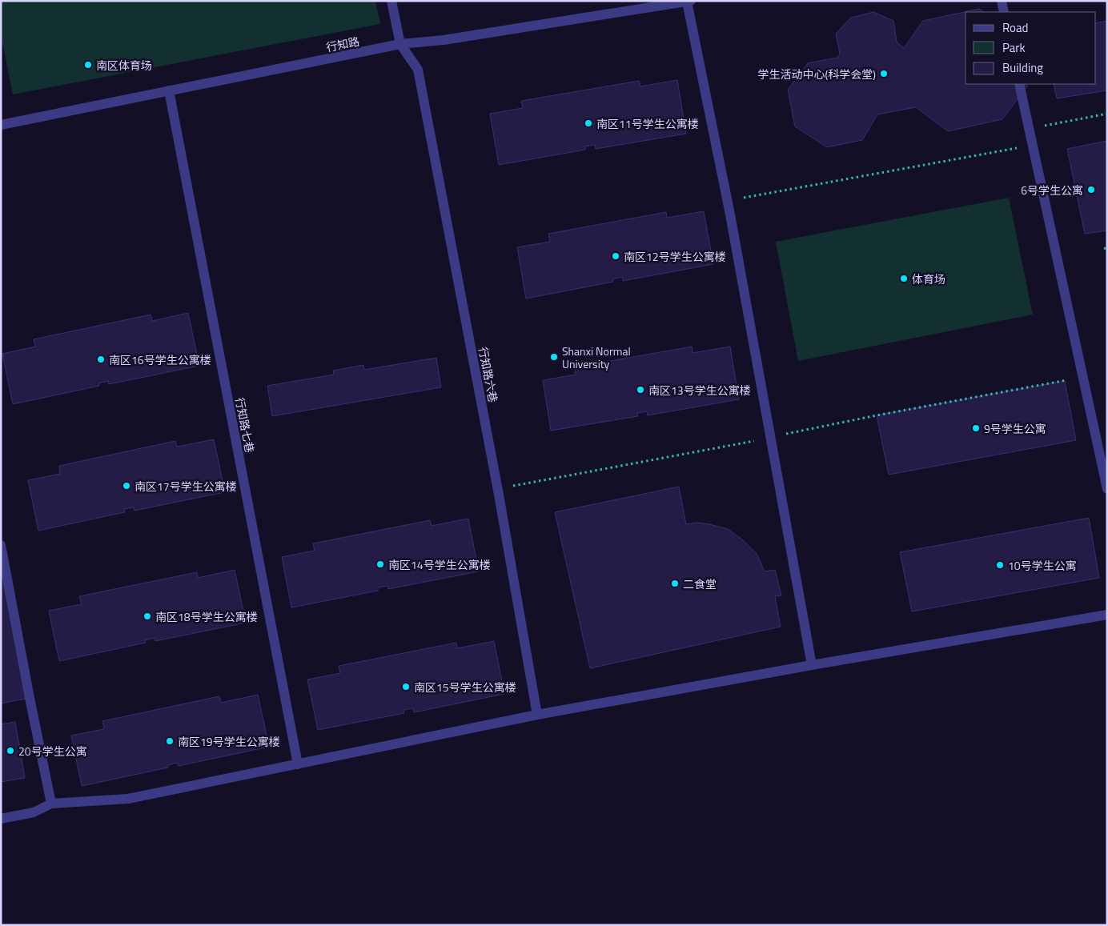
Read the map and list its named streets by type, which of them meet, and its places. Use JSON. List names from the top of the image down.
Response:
{
  "streets": {
    "lane": ["行知路", "行知路六巷", "行知路七巷"]
  },
  "crossings": [
    ["行知路", "行知路六巷"],
    ["行知路", "行知路七巷"]
  ],
  "places": [
    "南区体育场",
    "学生活动中心(科学会堂)",
    "南区11号学生公寓楼",
    "6号学生公寓",
    "南区12号学生公寓楼",
    "体育场",
    "Shanxi Normal University",
    "南区16号学生公寓楼",
    "南区13号学生公寓楼",
    "9号学生公寓",
    "南区17号学生公寓楼",
    "南区14号学生公寓楼",
    "10号学生公寓",
    "二食堂",
    "南区18号学生公寓楼",
    "南区15号学生公寓楼",
    "南区19号学生公寓楼",
    "20号学生公寓"
  ],
  "legend": ["Road", "Park", "Building"]
}
